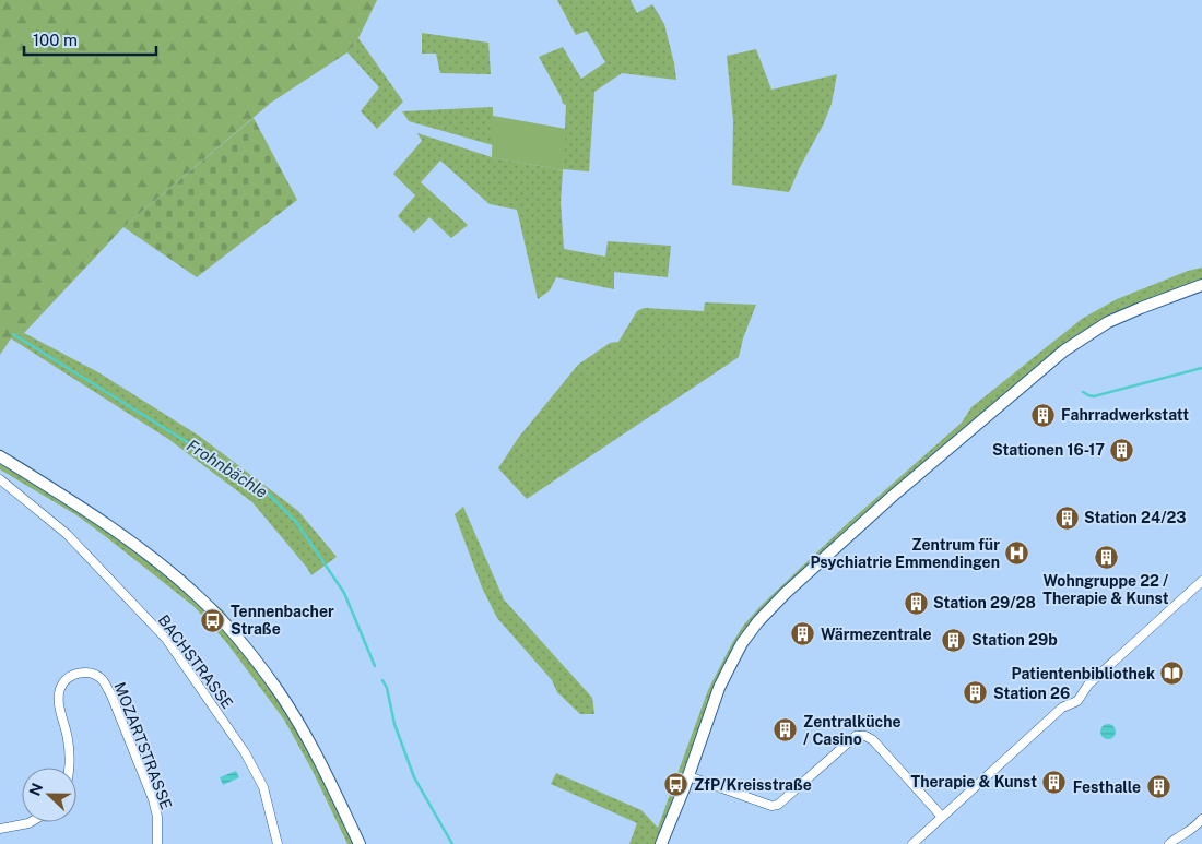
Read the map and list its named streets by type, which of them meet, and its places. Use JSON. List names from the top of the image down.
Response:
{
  "streets": {
    "street": ["BACHSTRASSE", "MOZARTSTRASSE"]
  },
  "water": ["Frohnbächle"],
  "places": {
    "building": [
      "Fahrradwerkstatt",
      "Stationen 16-17",
      "Station 24/23",
      "Wohngruppe 22 / Therapie & Kunst",
      "Station 29/28",
      "Wärmezentrale",
      "Station 29b",
      "Station 26",
      "Zentralküche / Casino",
      "Therapie & Kunst",
      "Festhalle"
    ],
    "hospital": ["Zentrum für Psychiatrie Emmendingen"],
    "bus stop": ["Tennenbacher Straße", "ZfP/Kreisstraße"],
    "library": ["Patientenbibliothek"]
  },
  "scale_bar": "100 m",
  "north": "left"
}
